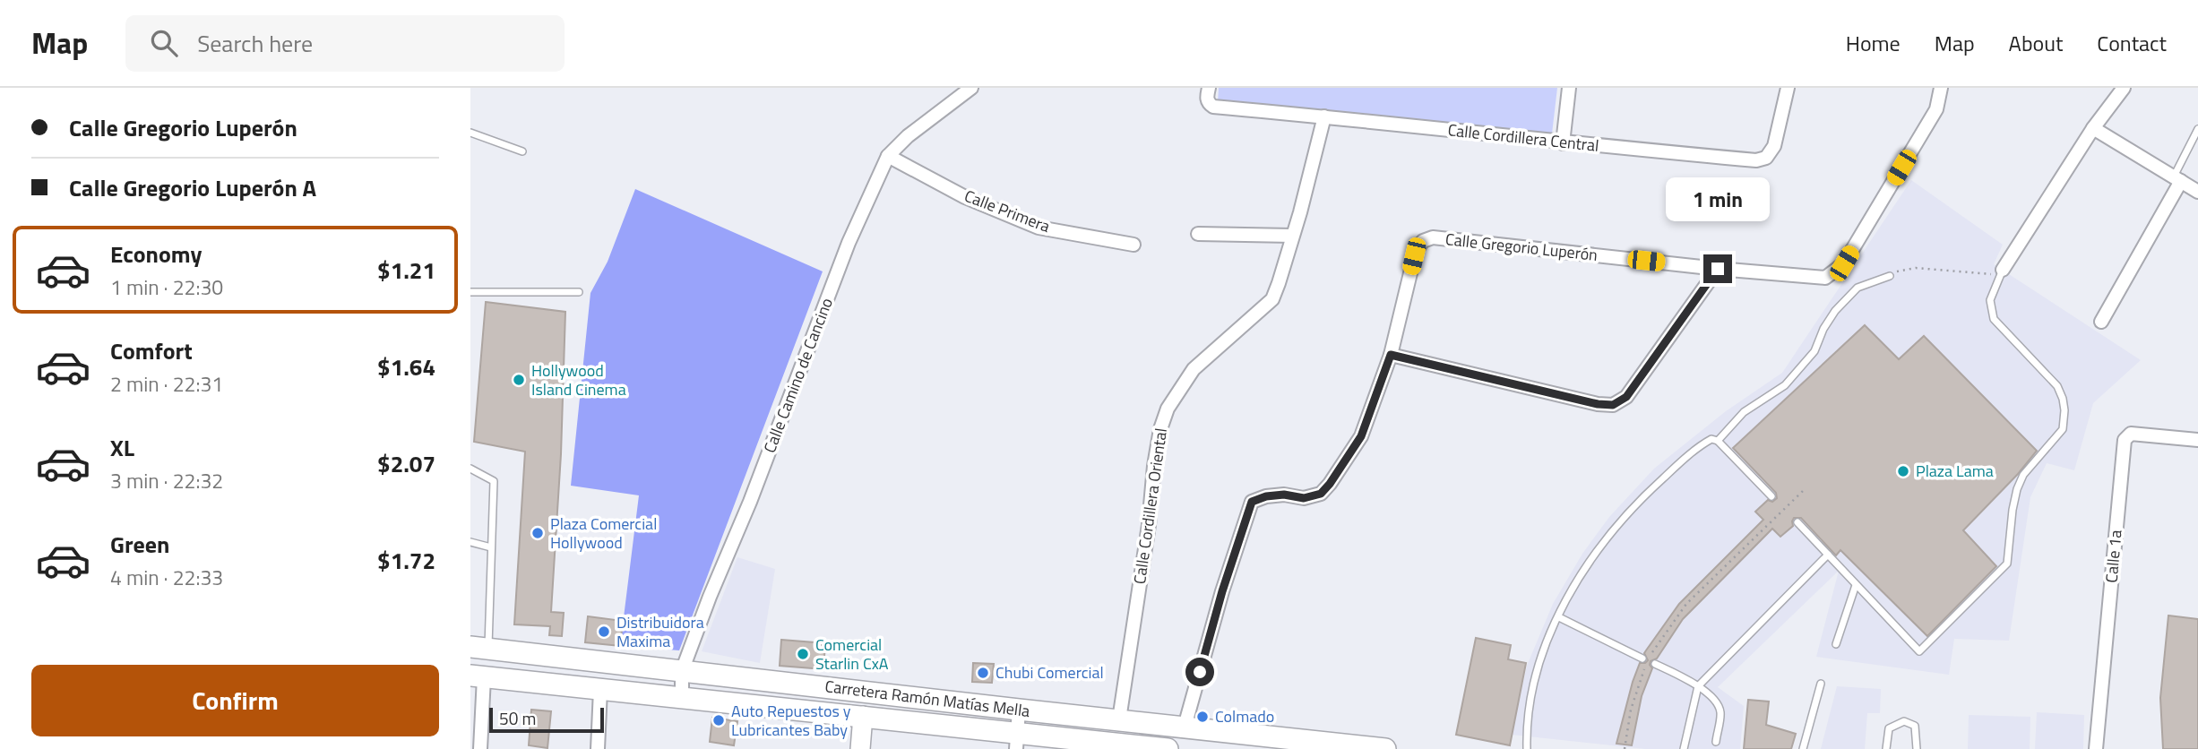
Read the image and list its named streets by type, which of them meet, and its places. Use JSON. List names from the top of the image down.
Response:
{
  "streets": {
    "main road": ["Carretera Ramón Matías Mella"],
    "street": [
      "Calle Cordillera Central",
      "Calle Primera",
      "Calle Gregorio Luperón",
      "Calle Camino de Cancino",
      "Calle Cordillera Oriental",
      "Calle 1a"
    ]
  },
  "crossings": [
    ["Calle Cordillera Central", "Calle Cordillera Oriental"],
    ["Calle Primera", "Calle Camino de Cancino"],
    ["Calle Gregorio Luperón", "Carretera Ramón Matías Mella"],
    ["Calle Camino de Cancino", "Carretera Ramón Matías Mella"],
    ["Calle Cordillera Oriental", "Carretera Ramón Matías Mella"]
  ],
  "places": [
    "Hollywood Island Cinema",
    "Plaza Lama",
    "Plaza Comercial Hollywood",
    "Distribuidora Maxima",
    "Comercial Starlin CxA",
    "Chubi Comercial",
    "Colmado",
    "Auto Repuestos y Lubricantes Baby"
  ],
  "scale_bar": "50 m",
  "page": {
    "header": "Map",
    "search": "Search here",
    "nav": [
      "Home",
      "Map",
      "About",
      "Contact"
    ],
    "banner": ["Calle Gregorio Luperón", "Calle Gregorio Luperón A"],
    "bubble": "1 min",
    "list": [
      {
        "name": "Economy",
        "note": "1 min · 22:30",
        "value": "$1.21"
      },
      {
        "name": "Comfort",
        "note": "2 min · 22:31",
        "value": "$1.64"
      },
      {
        "name": "XL",
        "note": "3 min · 22:32",
        "value": "$2.07"
      },
      {
        "name": "Green",
        "note": "4 min · 22:33",
        "value": "$1.72"
      }
    ],
    "buttons": "Confirm",
    "scale": "50 m"
  }
}
